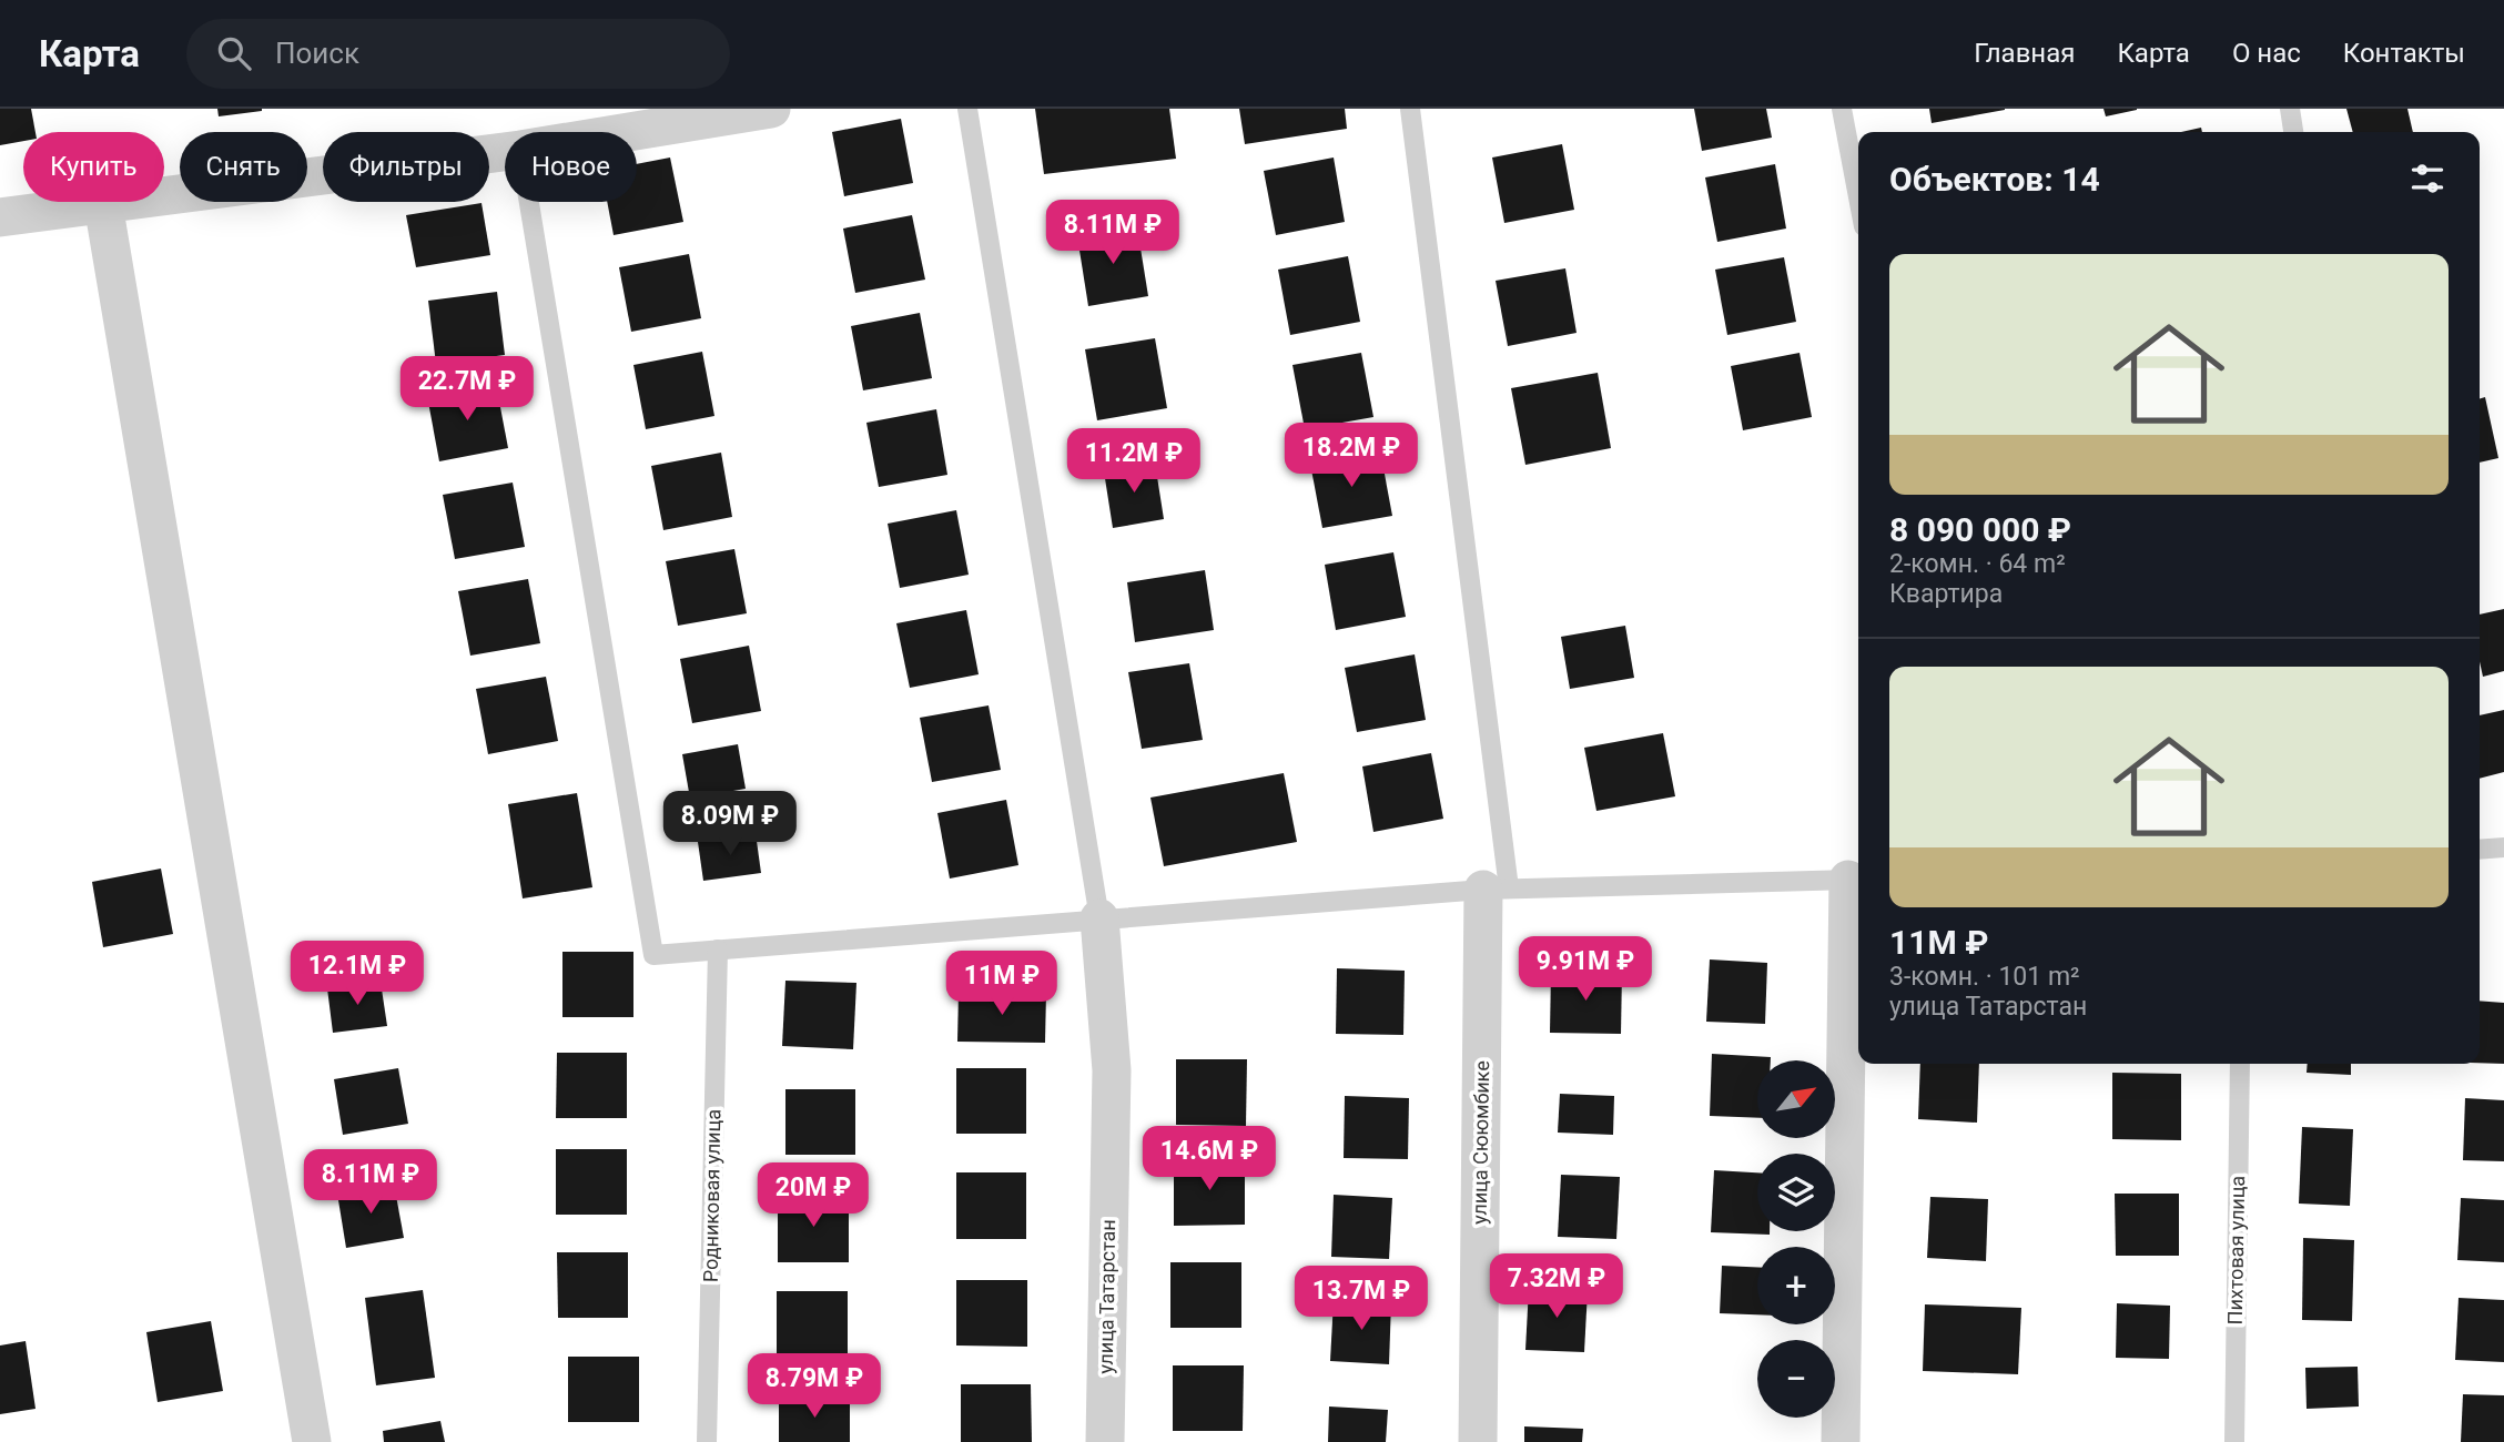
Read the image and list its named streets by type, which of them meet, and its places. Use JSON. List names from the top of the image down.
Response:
{
  "streets": {
    "street": ["улица Сююмбике", "улица Татарстан"],
    "lane": ["Родниковая улица", "Пихтовая улица"]
  },
  "north": "top right",
  "page": {
    "header": "Карта",
    "search": "Поиск",
    "nav": [
      "Главная",
      "Карта",
      "О нас",
      "Контакты"
    ],
    "chip": [
      "Купить",
      "Снять",
      "Фильтры",
      "Новое"
    ],
    "heading": "Объектов: 14",
    "price": [
      "8.11M ₽",
      "22.7M ₽",
      "18.2M ₽",
      "11.2M ₽",
      "8.09M ₽",
      "9.91M ₽",
      "12.1M ₽",
      "11M ₽",
      "14.6M ₽",
      "8.11M ₽",
      "20M ₽",
      "7.32M ₽",
      "13.7M ₽",
      "8.79M ₽"
    ],
    "list": [
      {
        "name": "8 090 000 ₽",
        "note": "2-комн. · 64 m² · Квартира"
      },
      {
        "name": "11M ₽",
        "note": "3-комн. · 101 m² · улица Татарстан"
      }
    ],
    "map_buttons": ["+", "−"]
  }
}
